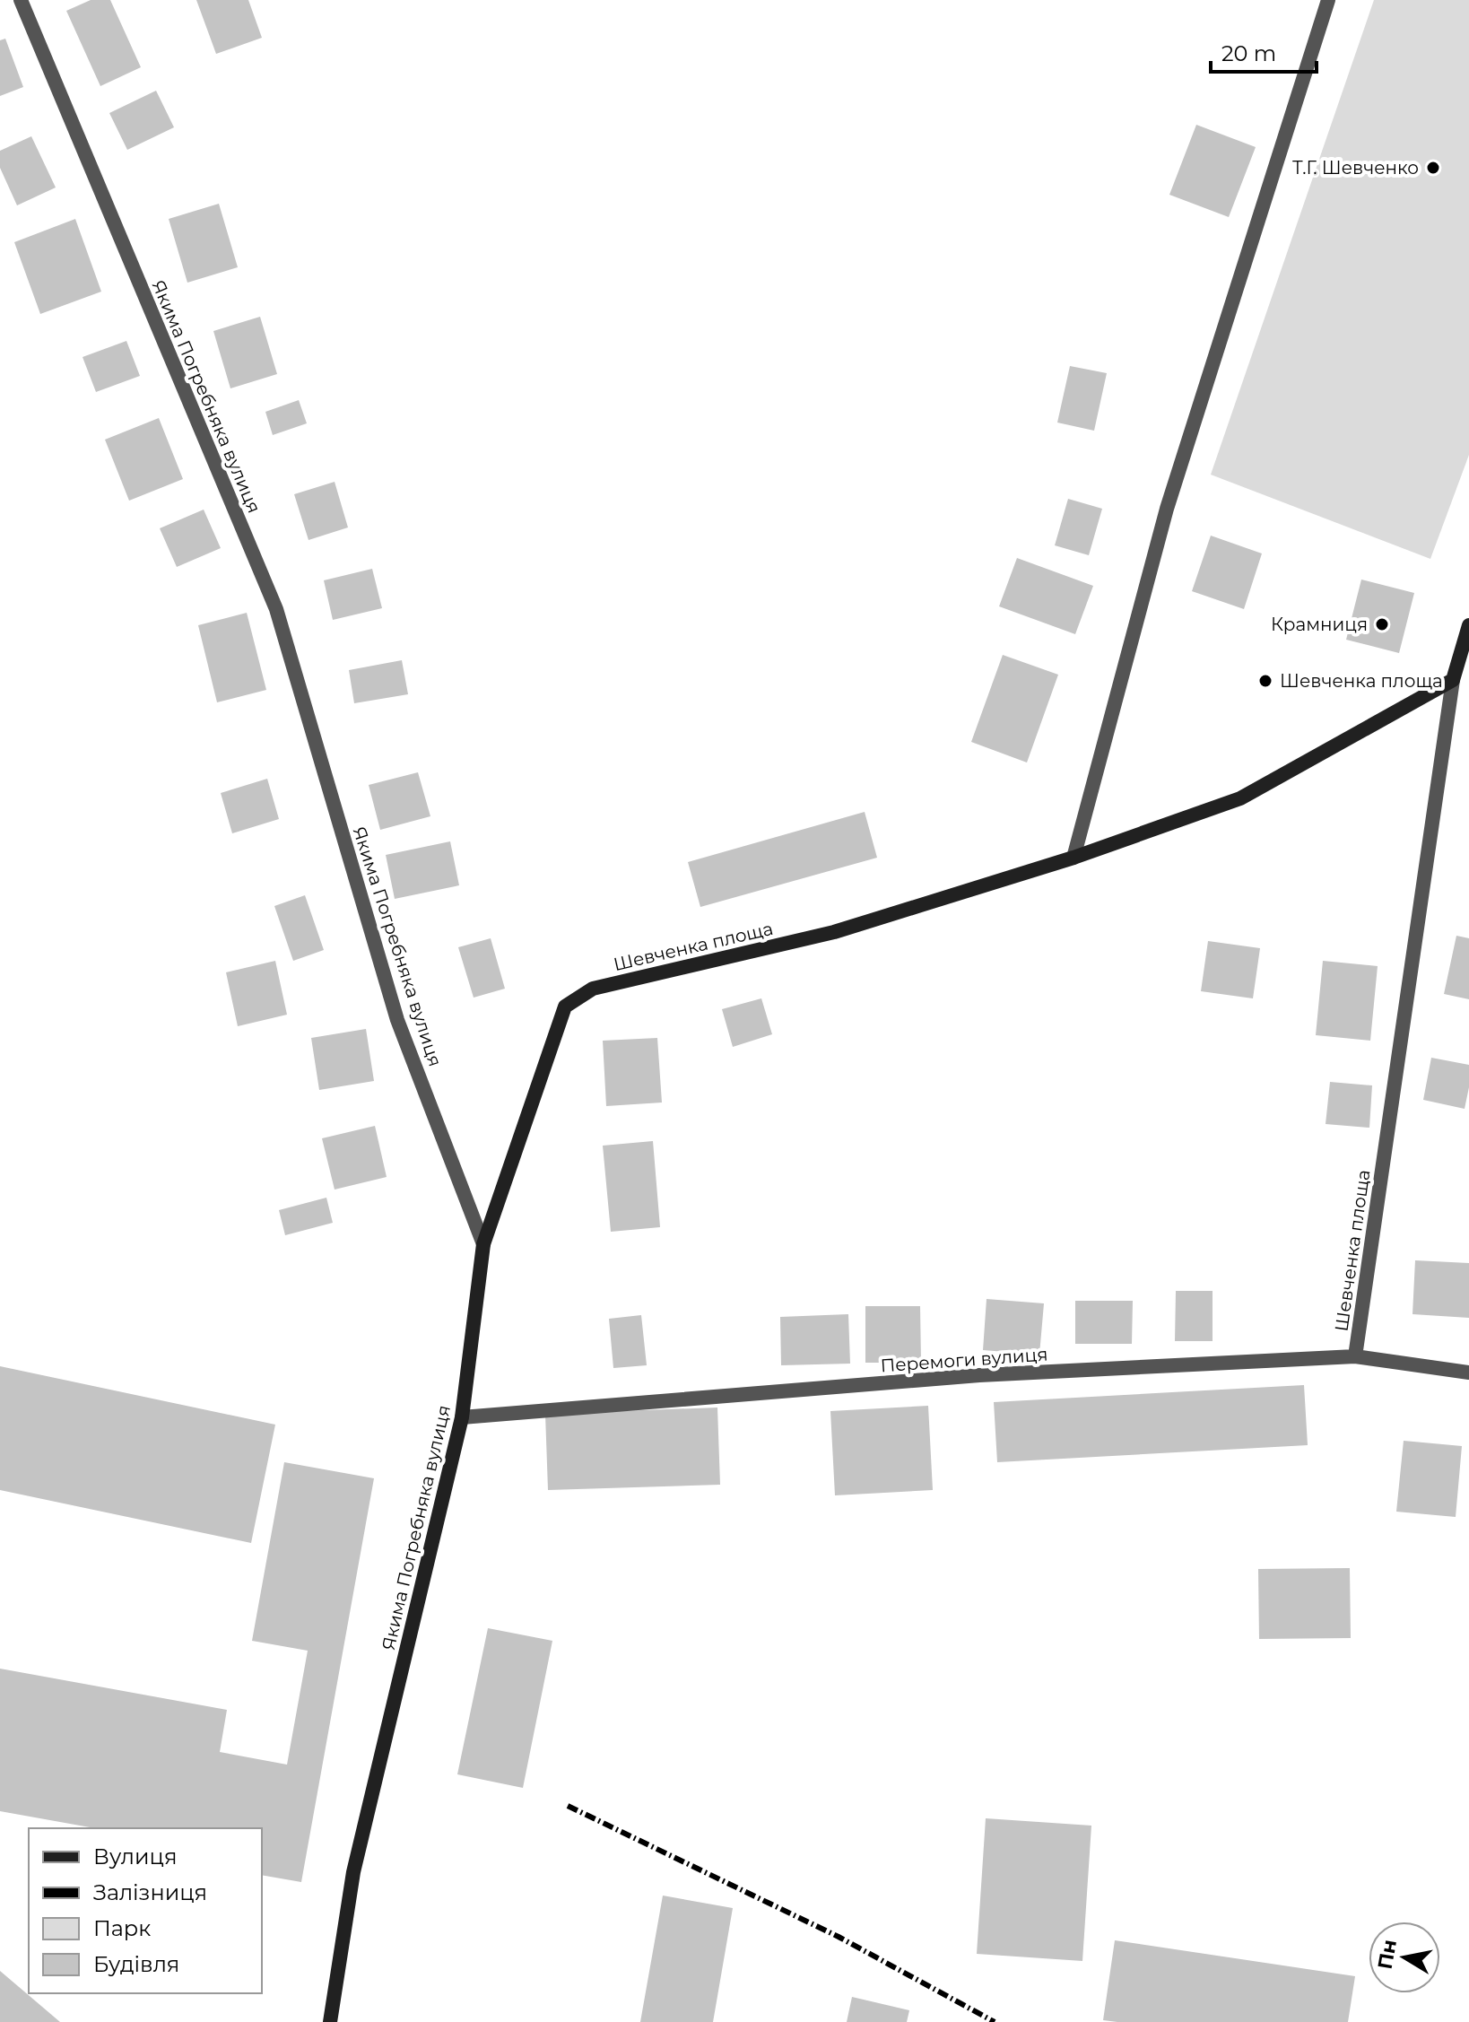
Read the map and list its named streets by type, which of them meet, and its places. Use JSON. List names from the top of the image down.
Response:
{
  "streets": {
    "street": ["Якима Погребняка вулиця", "Шевченка площа", "Перемоги вулиця"]
  },
  "crossings": [
    ["Якима Погребняка вулиця", "Шевченка площа"],
    ["Якима Погребняка вулиця", "Перемоги вулиця"],
    ["Шевченка площа", "Перемоги вулиця"]
  ],
  "places": ["Т.Г. Шевченко", "Крамниця", "Шевченка площа"],
  "legend": [
    "Вулиця",
    "Залізниця",
    "Парк",
    "Будівля"
  ],
  "scale_bar": "20 m",
  "north": "left"
}
